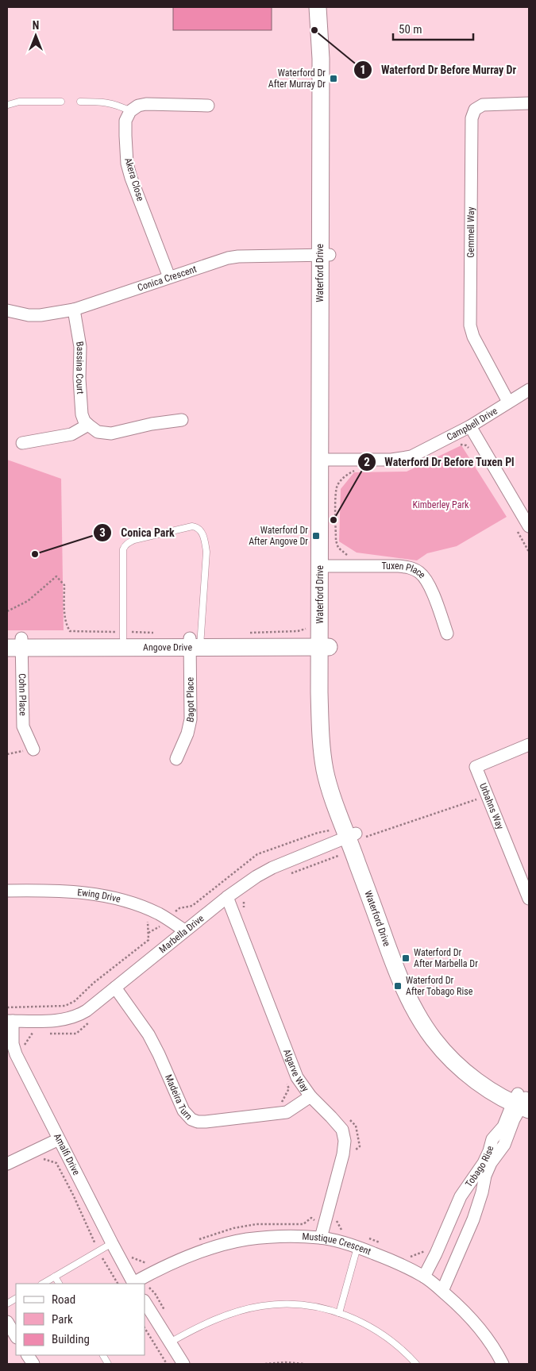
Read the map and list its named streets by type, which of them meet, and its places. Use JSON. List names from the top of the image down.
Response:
{
  "streets": {
    "street": [
      "Akera Close",
      "Gemmell Way",
      "Waterford Drive",
      "Conica Crescent",
      "Bassina Court",
      "Campbell Drive",
      "Tuxen Place",
      "Angove Drive",
      "Cohn Place",
      "Bagot Place",
      "Urbahns Way",
      "Ewing Drive",
      "Marbella Drive",
      "Algarve Way",
      "Madeira Turn",
      "Amalfi Drive",
      "Tobago Rise",
      "Mustique Crescent"
    ]
  },
  "crossings": [
    ["Akera Close", "Conica Crescent"],
    ["Gemmell Way", "Campbell Drive"],
    ["Waterford Drive", "Conica Crescent"],
    ["Waterford Drive", "Campbell Drive"],
    ["Waterford Drive", "Tuxen Place"],
    ["Waterford Drive", "Angove Drive"],
    ["Waterford Drive", "Marbella Drive"],
    ["Waterford Drive", "Tobago Rise"],
    ["Conica Crescent", "Bassina Court"],
    ["Angove Drive", "Cohn Place"],
    ["Angove Drive", "Bagot Place"],
    ["Ewing Drive", "Marbella Drive"],
    ["Marbella Drive", "Algarve Way"],
    ["Marbella Drive", "Madeira Turn"],
    ["Marbella Drive", "Amalfi Drive"],
    ["Algarve Way", "Madeira Turn"],
    ["Algarve Way", "Mustique Crescent"],
    ["Amalfi Drive", "Mustique Crescent"],
    ["Tobago Rise", "Mustique Crescent"]
  ],
  "parks": ["Kimberley Park"],
  "places": {
    "other": ["Waterford Dr Before Murray Dr", "Waterford Dr Before Tuxen Pl", "Conica Park"],
    "transit": [
      "Waterford Dr After Murray Dr",
      "Waterford Dr After Angove Dr",
      "Waterford Dr After Marbella Dr",
      "Waterford Dr After Tobago Rise"
    ]
  },
  "legend": ["Road", "Park", "Building"],
  "scale_bar": "50 m",
  "north": "top"
}
